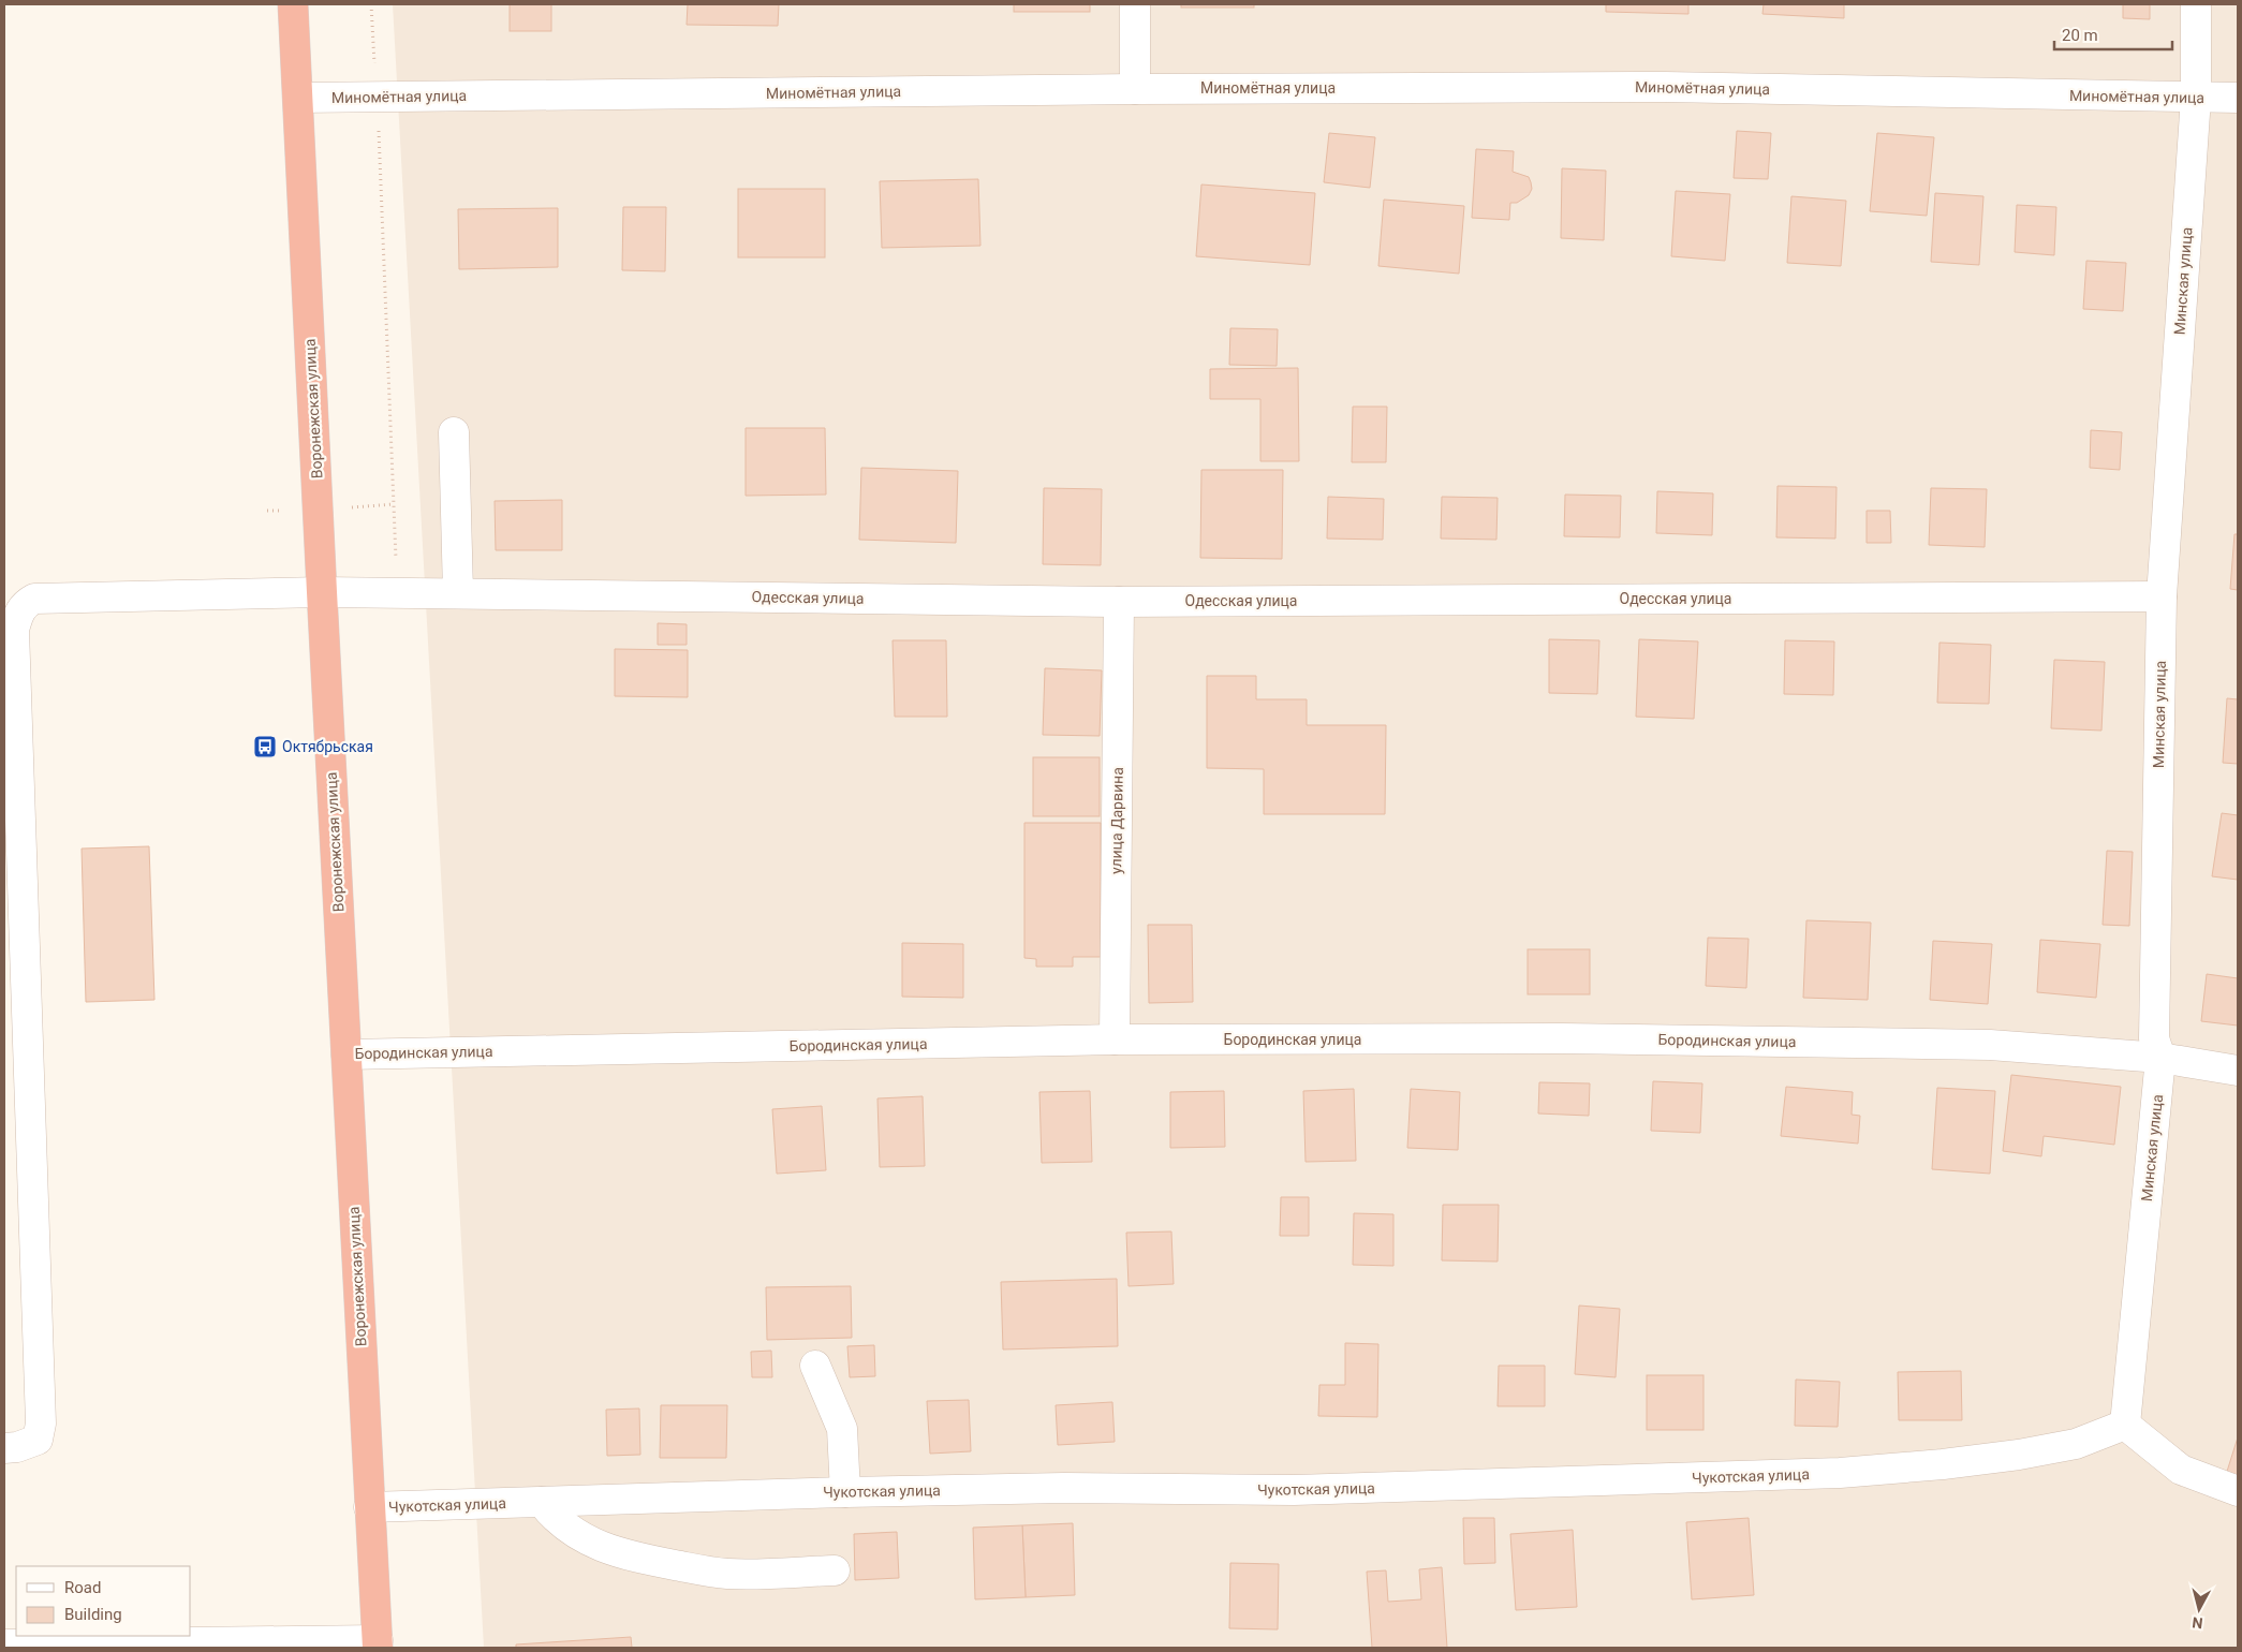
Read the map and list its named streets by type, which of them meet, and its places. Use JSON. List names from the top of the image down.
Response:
{
  "streets": {
    "highway": ["Воронежская улица"],
    "street": [
      "Миномётная улица",
      "Минская улица",
      "Одесская улица",
      "улица Дарвина",
      "Бородинская улица",
      "Чукотская улица"
    ]
  },
  "crossings": [
    ["Миномётная улица", "Минская улица"],
    ["Миномётная улица", "Воронежская улица"],
    ["Минская улица", "Одесская улица"],
    ["Минская улица", "Бородинская улица"],
    ["Минская улица", "Чукотская улица"],
    ["Воронежская улица", "Одесская улица"],
    ["Воронежская улица", "Бородинская улица"],
    ["Воронежская улица", "Чукотская улица"],
    ["Одесская улица", "улица Дарвина"],
    ["улица Дарвина", "Бородинская улица"]
  ],
  "places": {
    "bus stop": ["Октябрьская"]
  },
  "legend": ["Road", "Building"],
  "scale_bar": "20 m",
  "north": "bottom"
}
